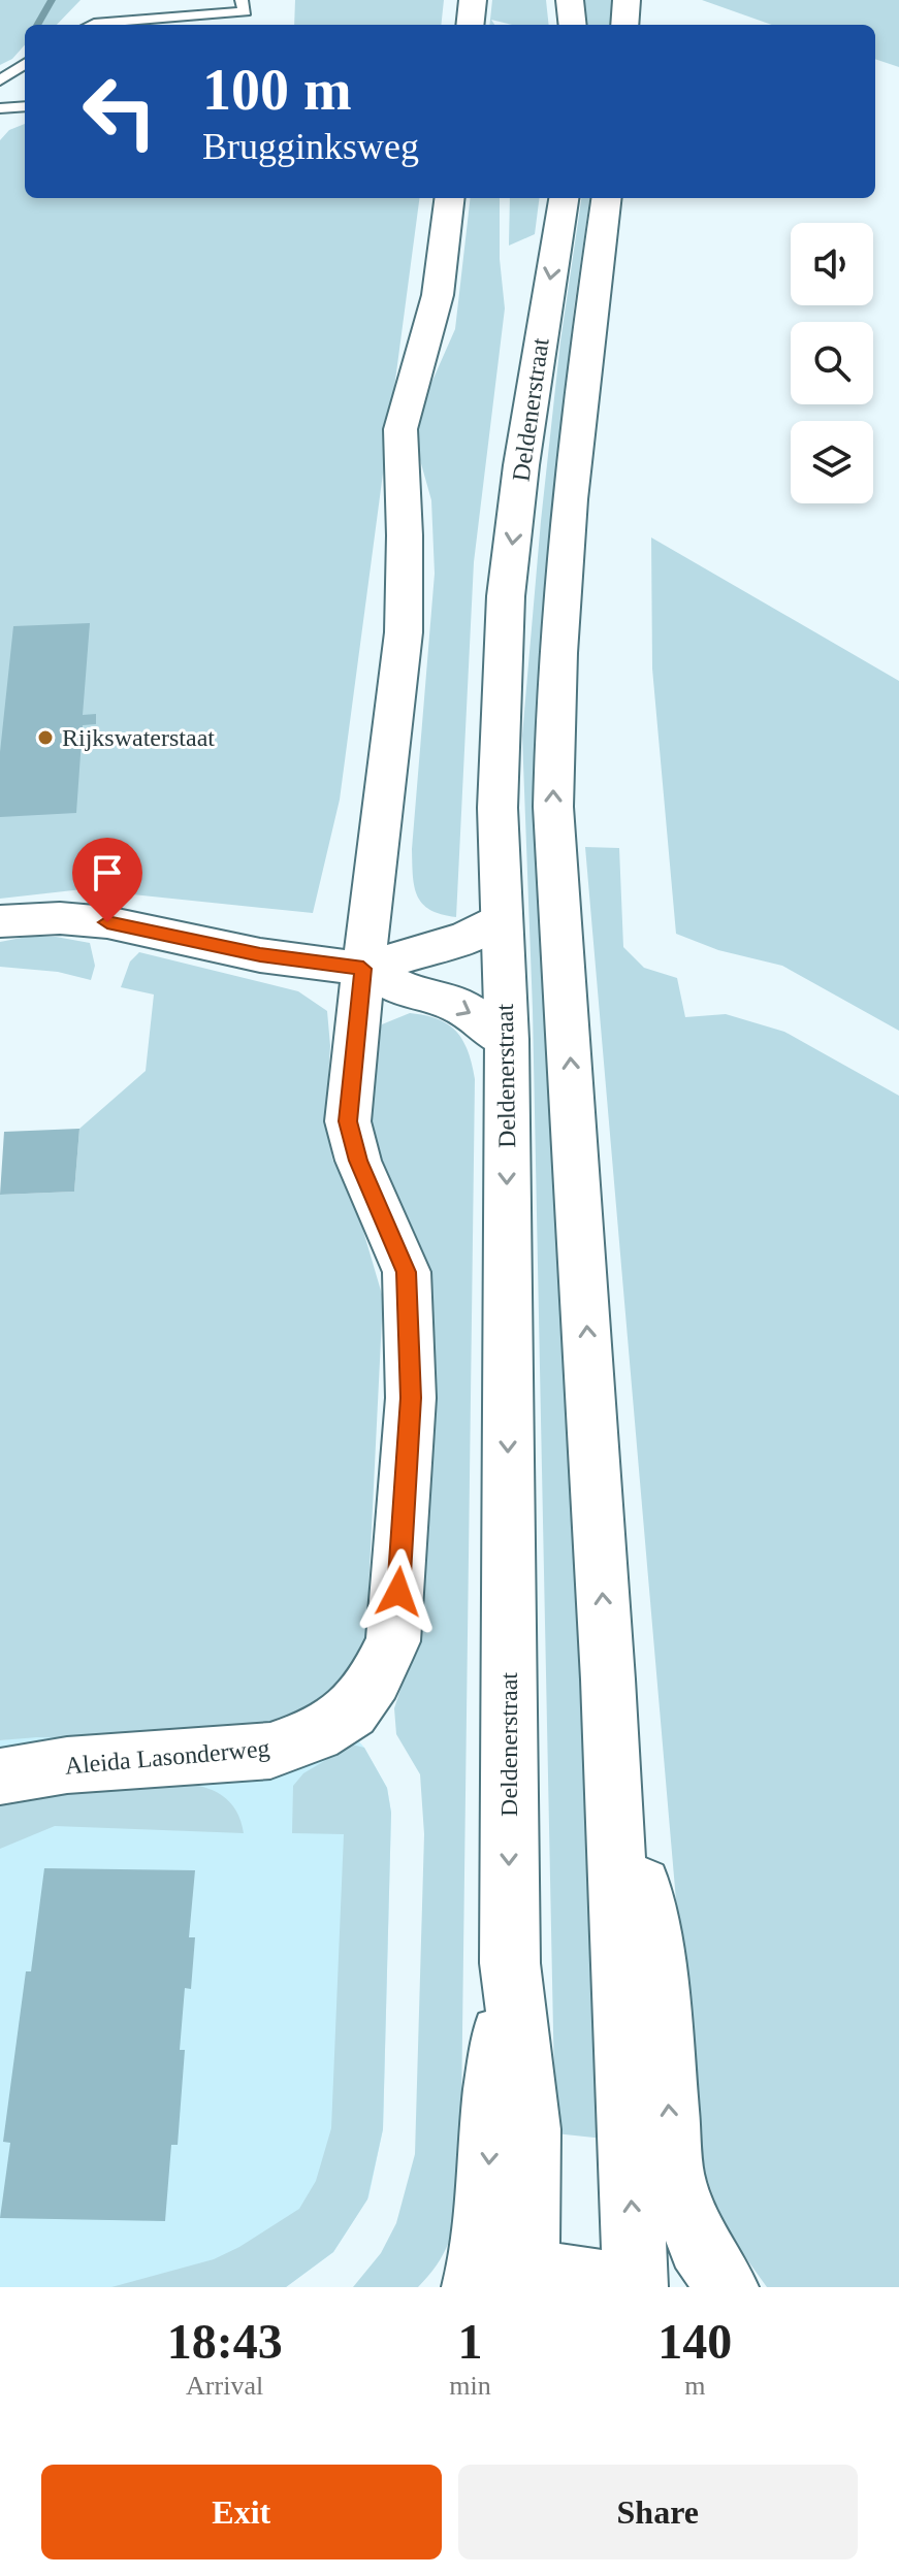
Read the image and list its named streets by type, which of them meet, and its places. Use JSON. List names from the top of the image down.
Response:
{
  "streets": {
    "main road": ["Deldenerstraat", "Aleida Lasonderweg"]
  },
  "places": ["Rijkswaterstaat"],
  "page": {
    "turn": ["100 m", "Brugginksweg"],
    "eta": [
      "18:43",
      "Arrival",
      "1",
      "min",
      "140",
      "m"
    ],
    "buttons": ["Exit", "Share"]
  }
}
